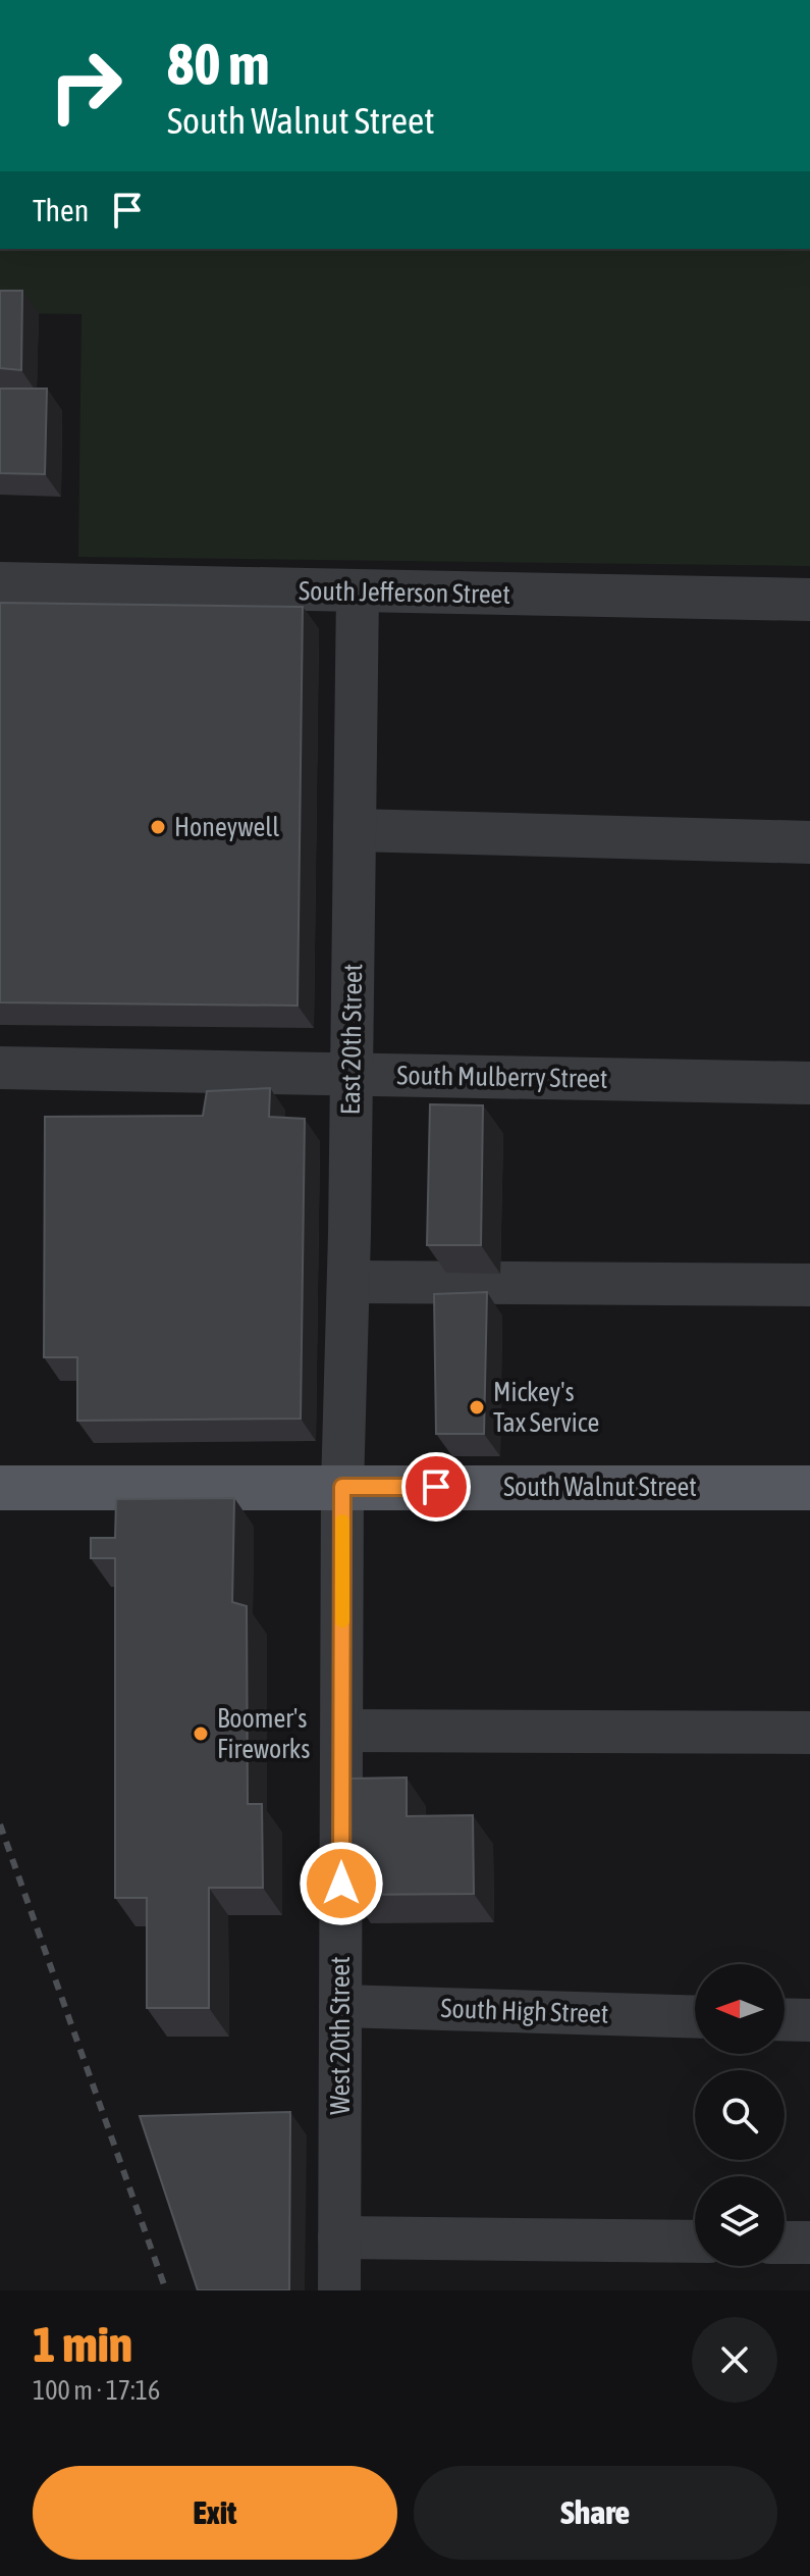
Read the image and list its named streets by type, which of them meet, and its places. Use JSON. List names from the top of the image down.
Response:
{
  "streets": {
    "main road": ["South Walnut Street"],
    "street": [
      "South Jefferson Street",
      "East 20th Street",
      "South Mulberry Street",
      "South High Street",
      "West 20th Street"
    ]
  },
  "crossings": [
    ["South Jefferson Street", "East 20th Street"],
    ["East 20th Street", "South Mulberry Street"],
    ["East 20th Street", "South Walnut Street"],
    ["East 20th Street", "West 20th Street"],
    ["South Walnut Street", "West 20th Street"],
    ["South High Street", "West 20th Street"]
  ],
  "places": ["Honeywell", "Mickey's Tax Service", "Boomer's Fireworks"],
  "north": "left",
  "page": {
    "turn": ["80 m", "South Walnut Street"],
    "then": "Then",
    "heading": ["1 min", "100 m · 17:16"],
    "buttons": ["Exit", "Share"]
  }
}
